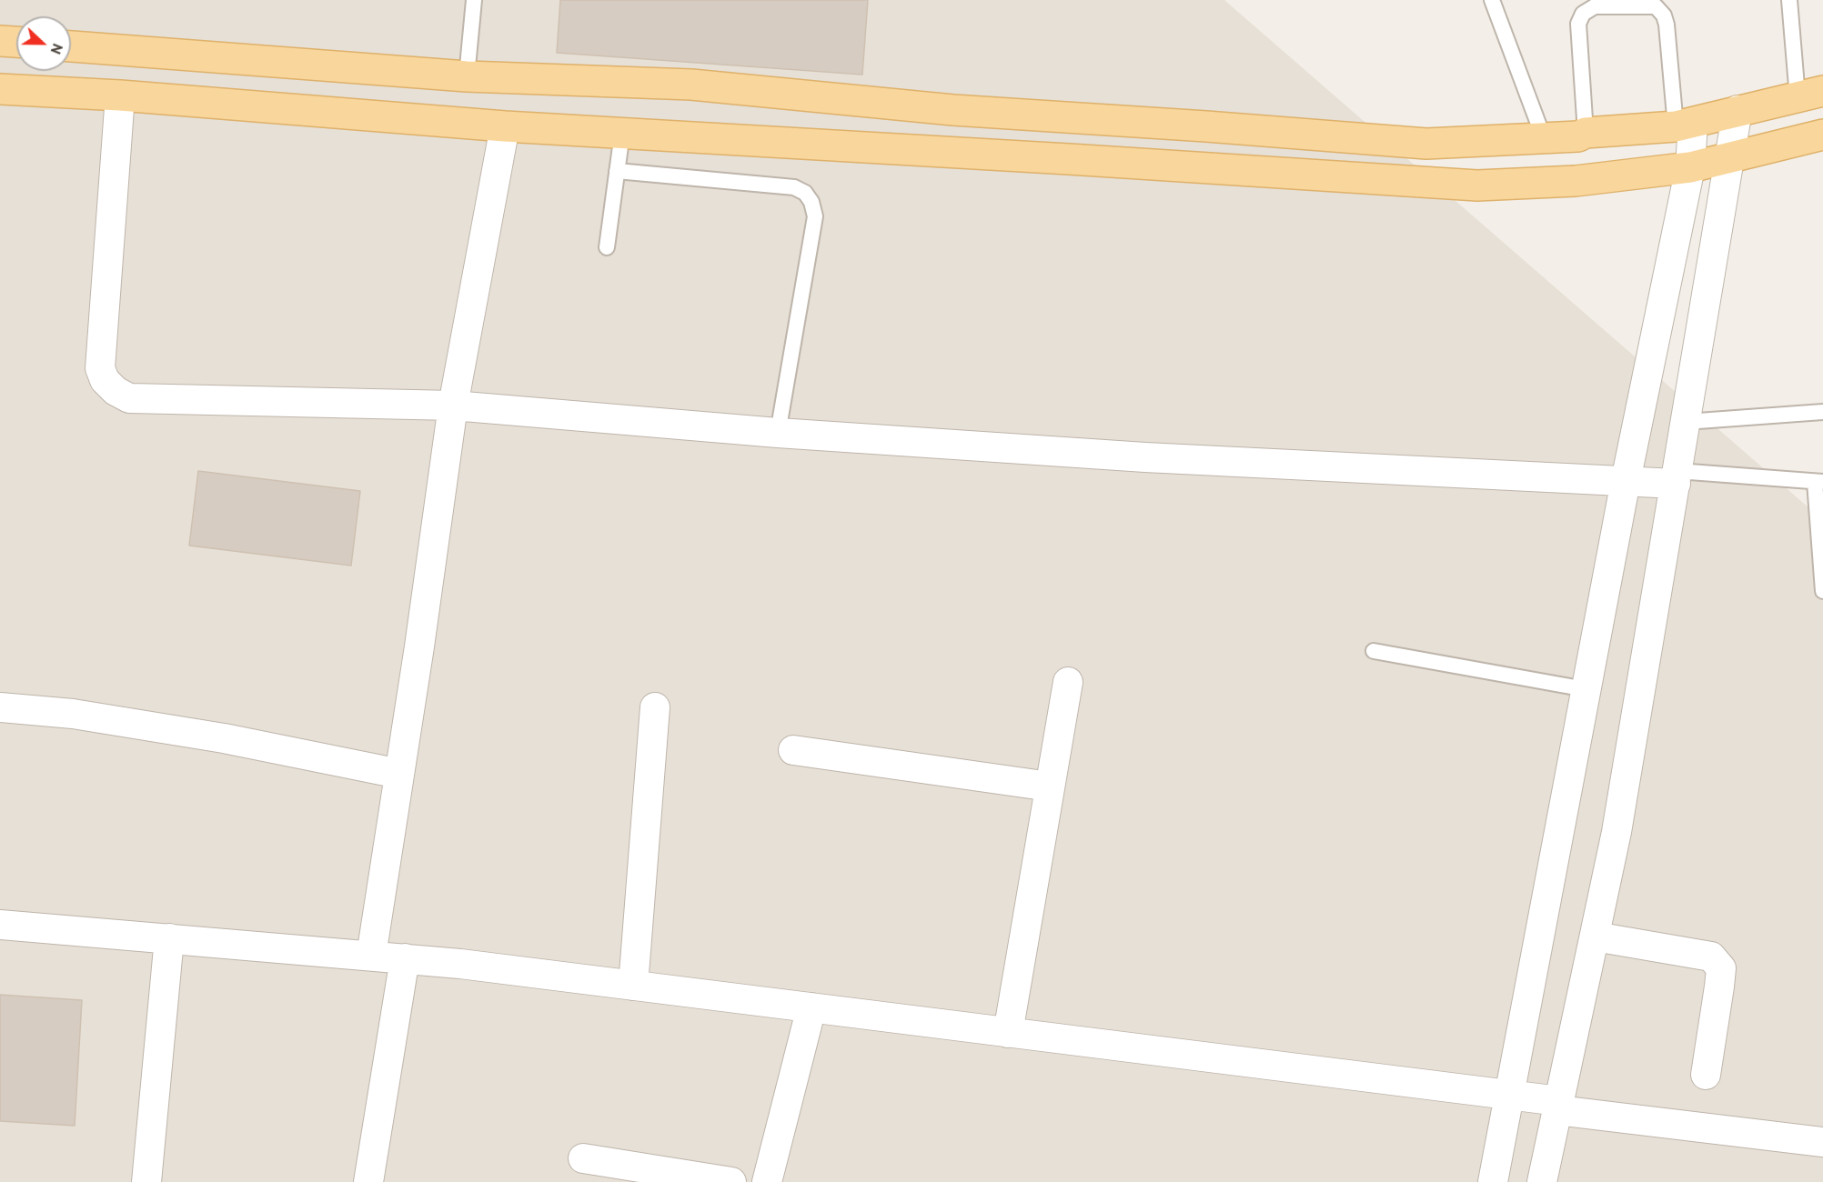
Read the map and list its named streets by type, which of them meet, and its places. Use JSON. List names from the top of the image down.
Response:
{
  "north": "right"
}
